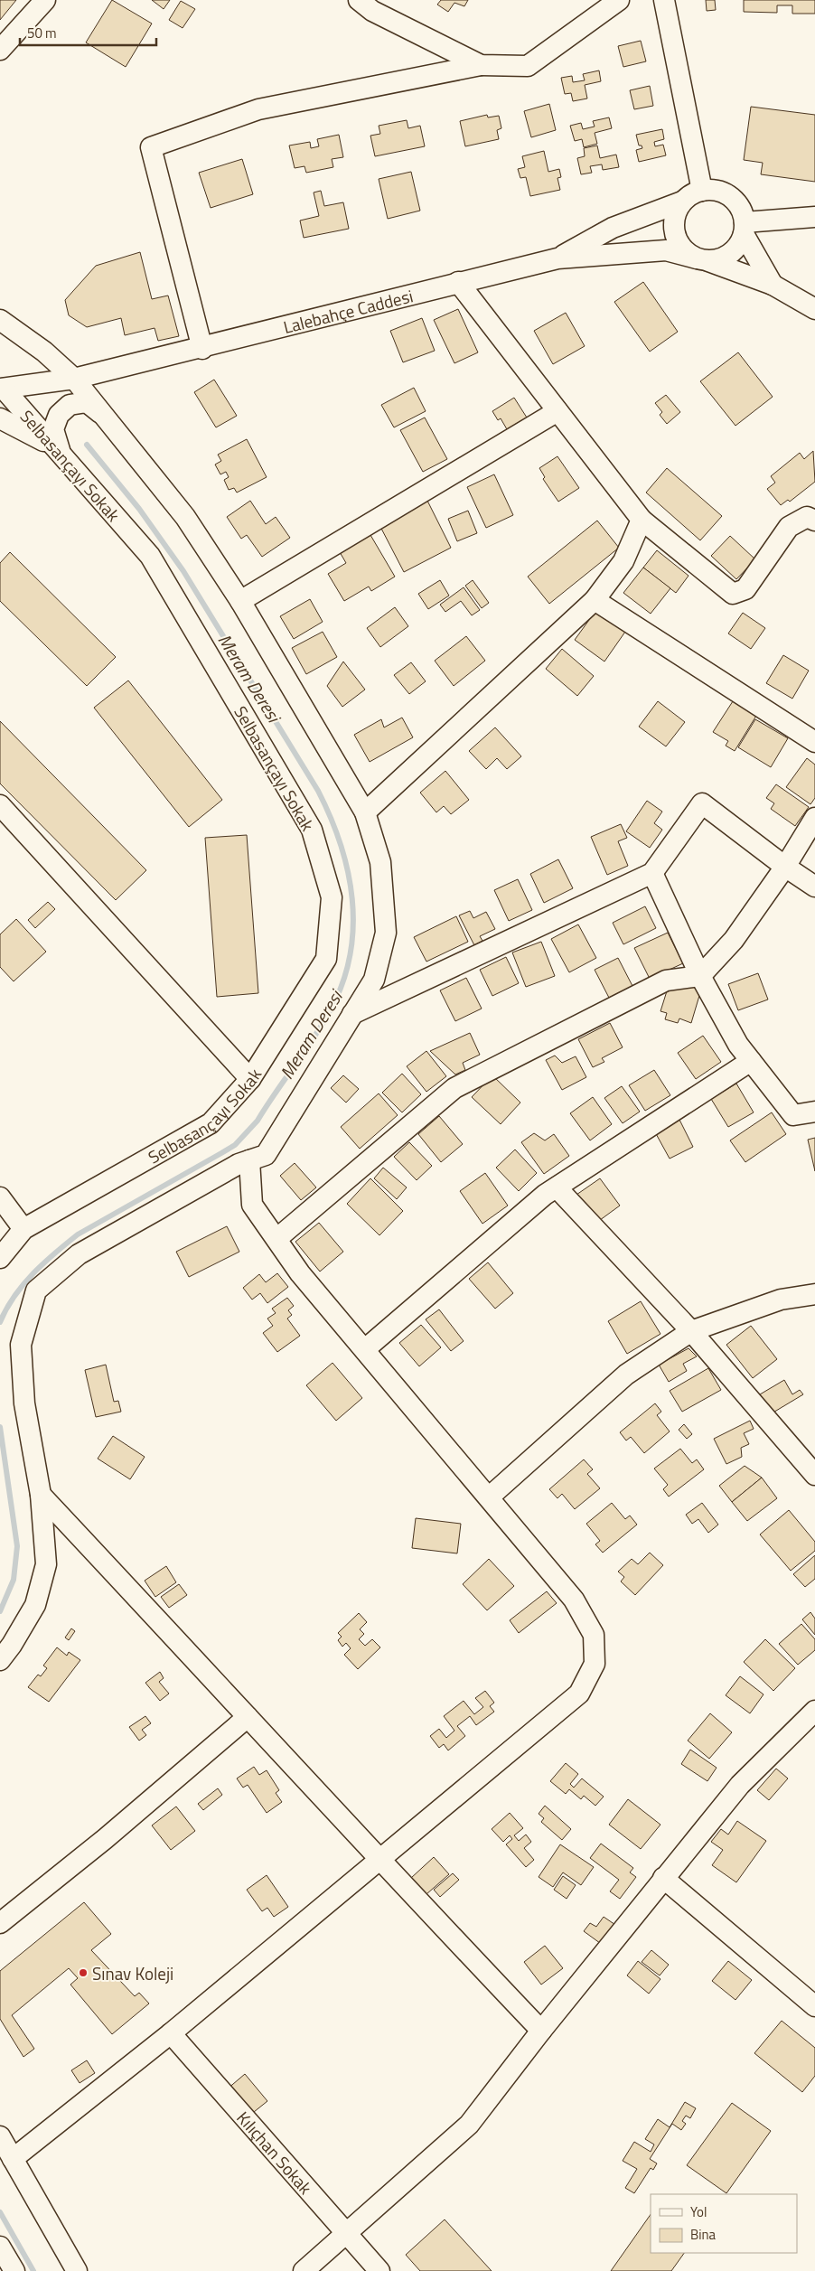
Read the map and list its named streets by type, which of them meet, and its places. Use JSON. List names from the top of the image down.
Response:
{
  "streets": {
    "street": ["Lalebahçe Caddesi", "Selbasançayı Sokak", "Kılıçhan Sokak"]
  },
  "crossings": [
    ["Lalebahçe Caddesi", "Selbasançayı Sokak"]
  ],
  "water": ["Meram Deresi"],
  "places": ["Sınav Koleji"],
  "legend": ["Yol", "Bina"],
  "scale_bar": "50 m"
}
